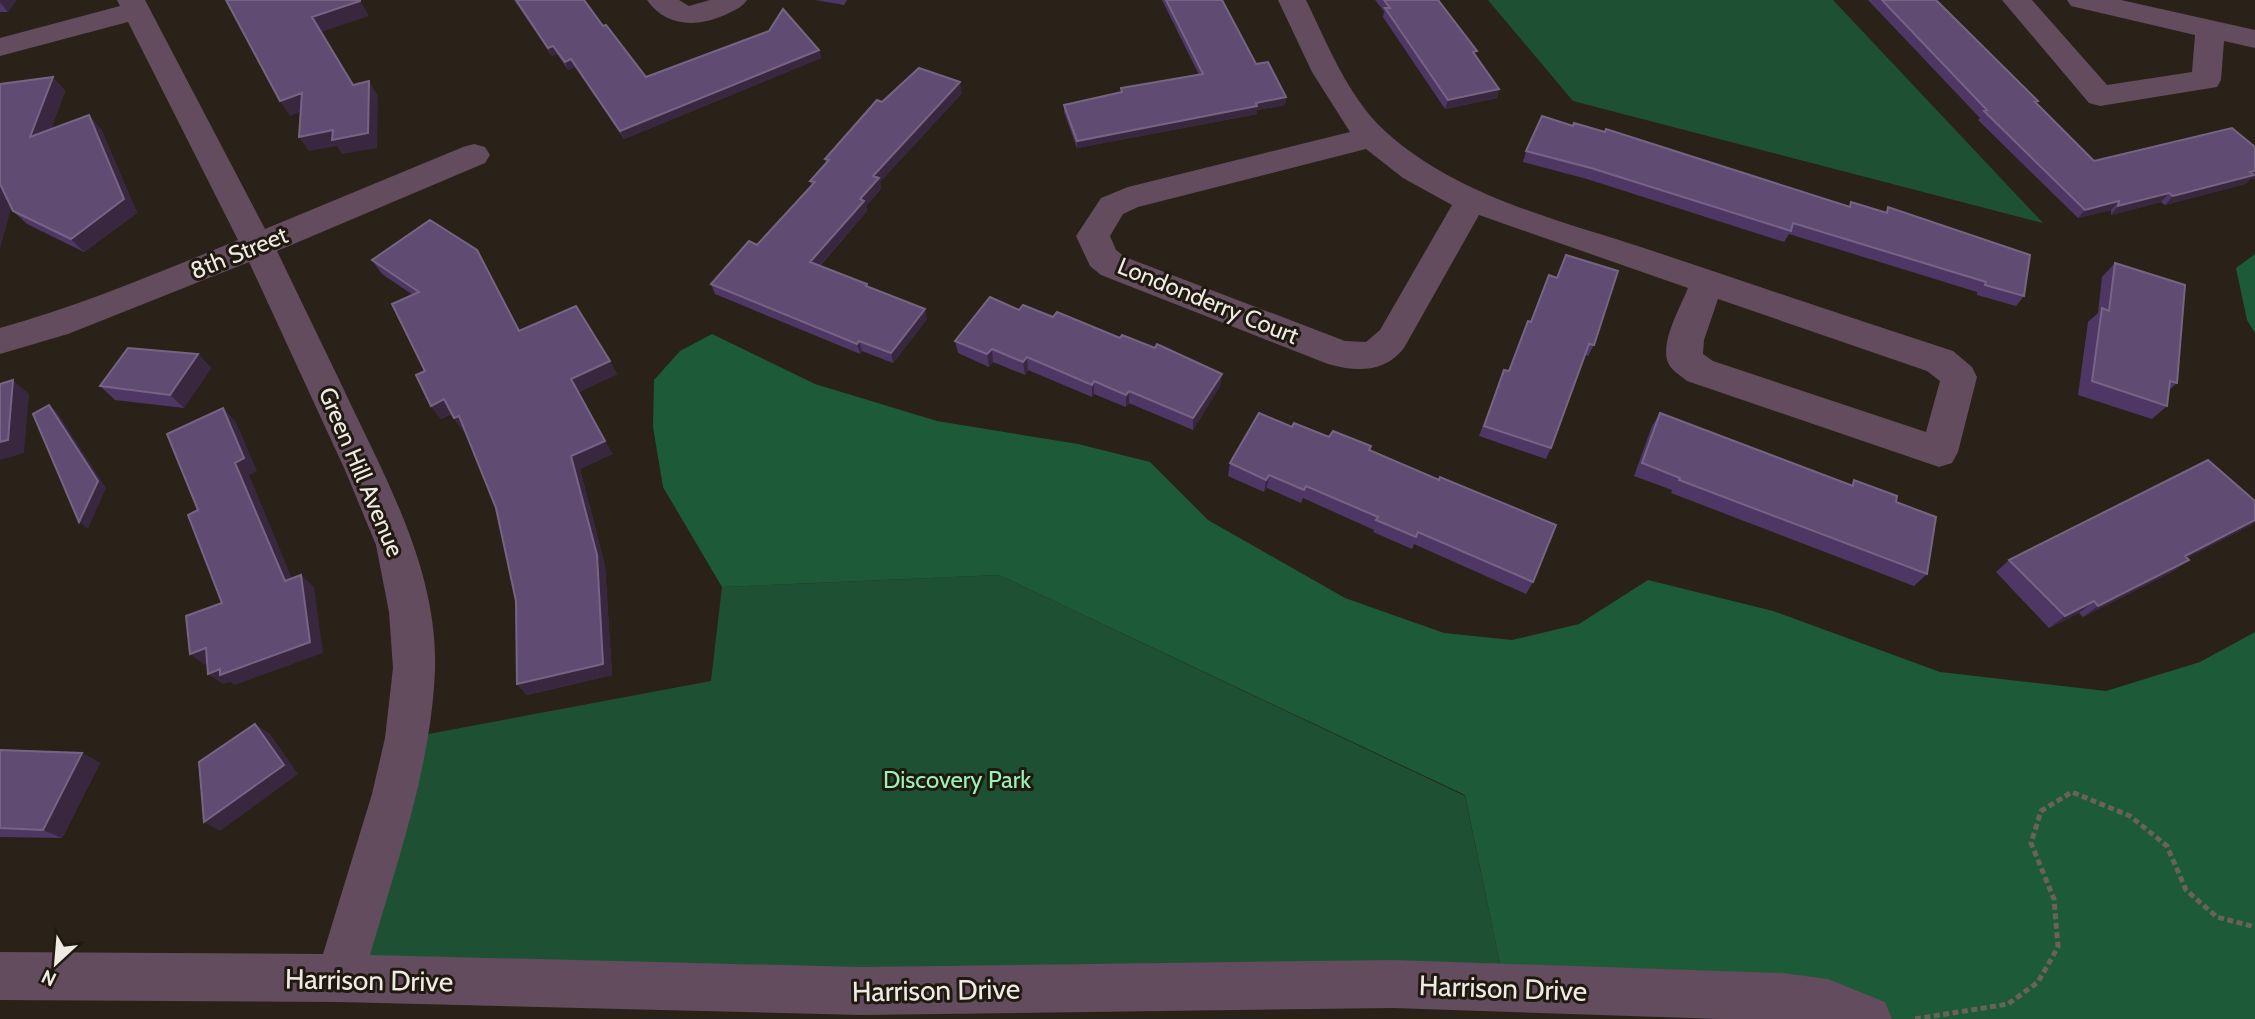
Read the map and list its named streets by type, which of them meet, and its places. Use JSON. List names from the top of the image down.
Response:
{
  "streets": {
    "street": [
      "8th Street",
      "Londonderry Court",
      "Green Hill Avenue",
      "Harrison Drive"
    ]
  },
  "crossings": [
    ["8th Street", "Green Hill Avenue"],
    ["Green Hill Avenue", "Harrison Drive"]
  ],
  "parks": ["Discovery Park"],
  "north": "bottom left"
}
